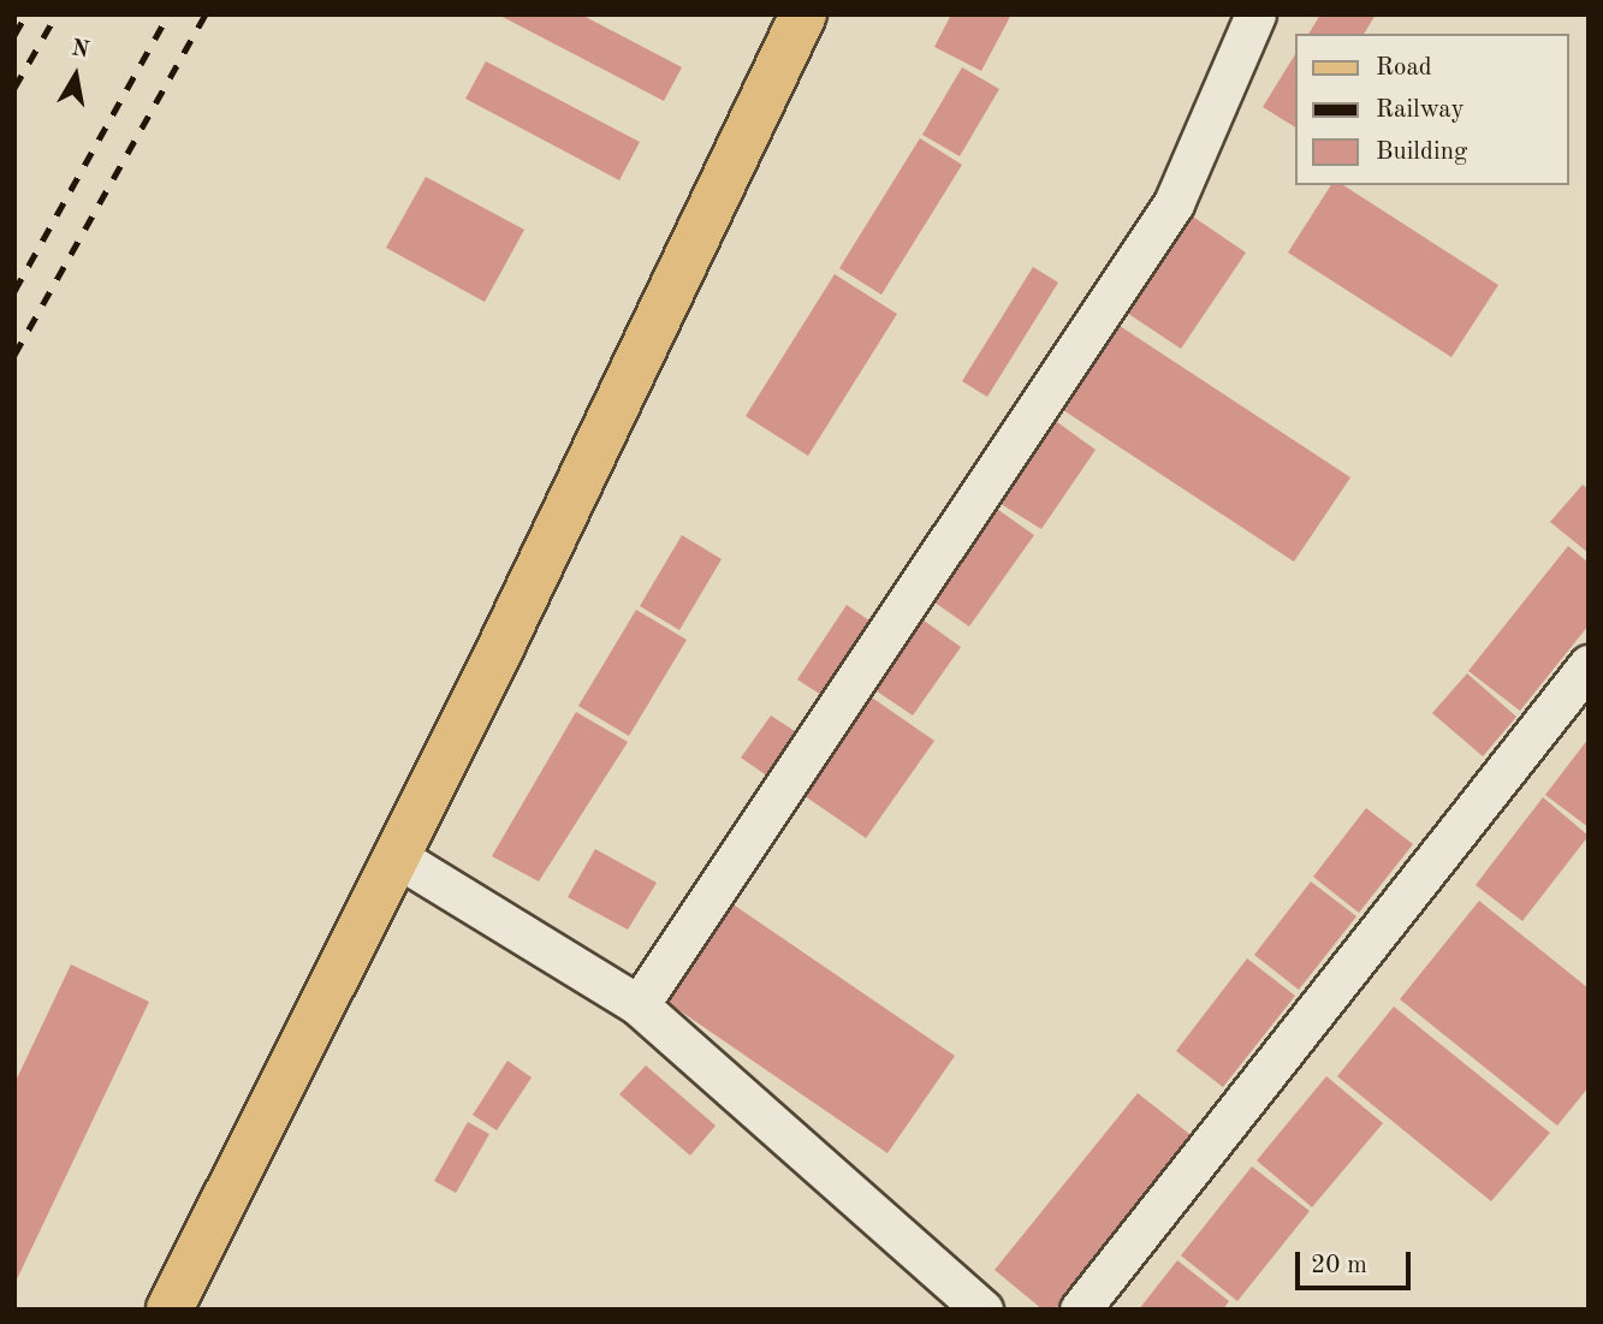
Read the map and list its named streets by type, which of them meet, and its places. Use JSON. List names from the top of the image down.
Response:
{
  "legend": ["Road", "Railway", "Building"],
  "scale_bar": "20 m",
  "north": "top"
}
